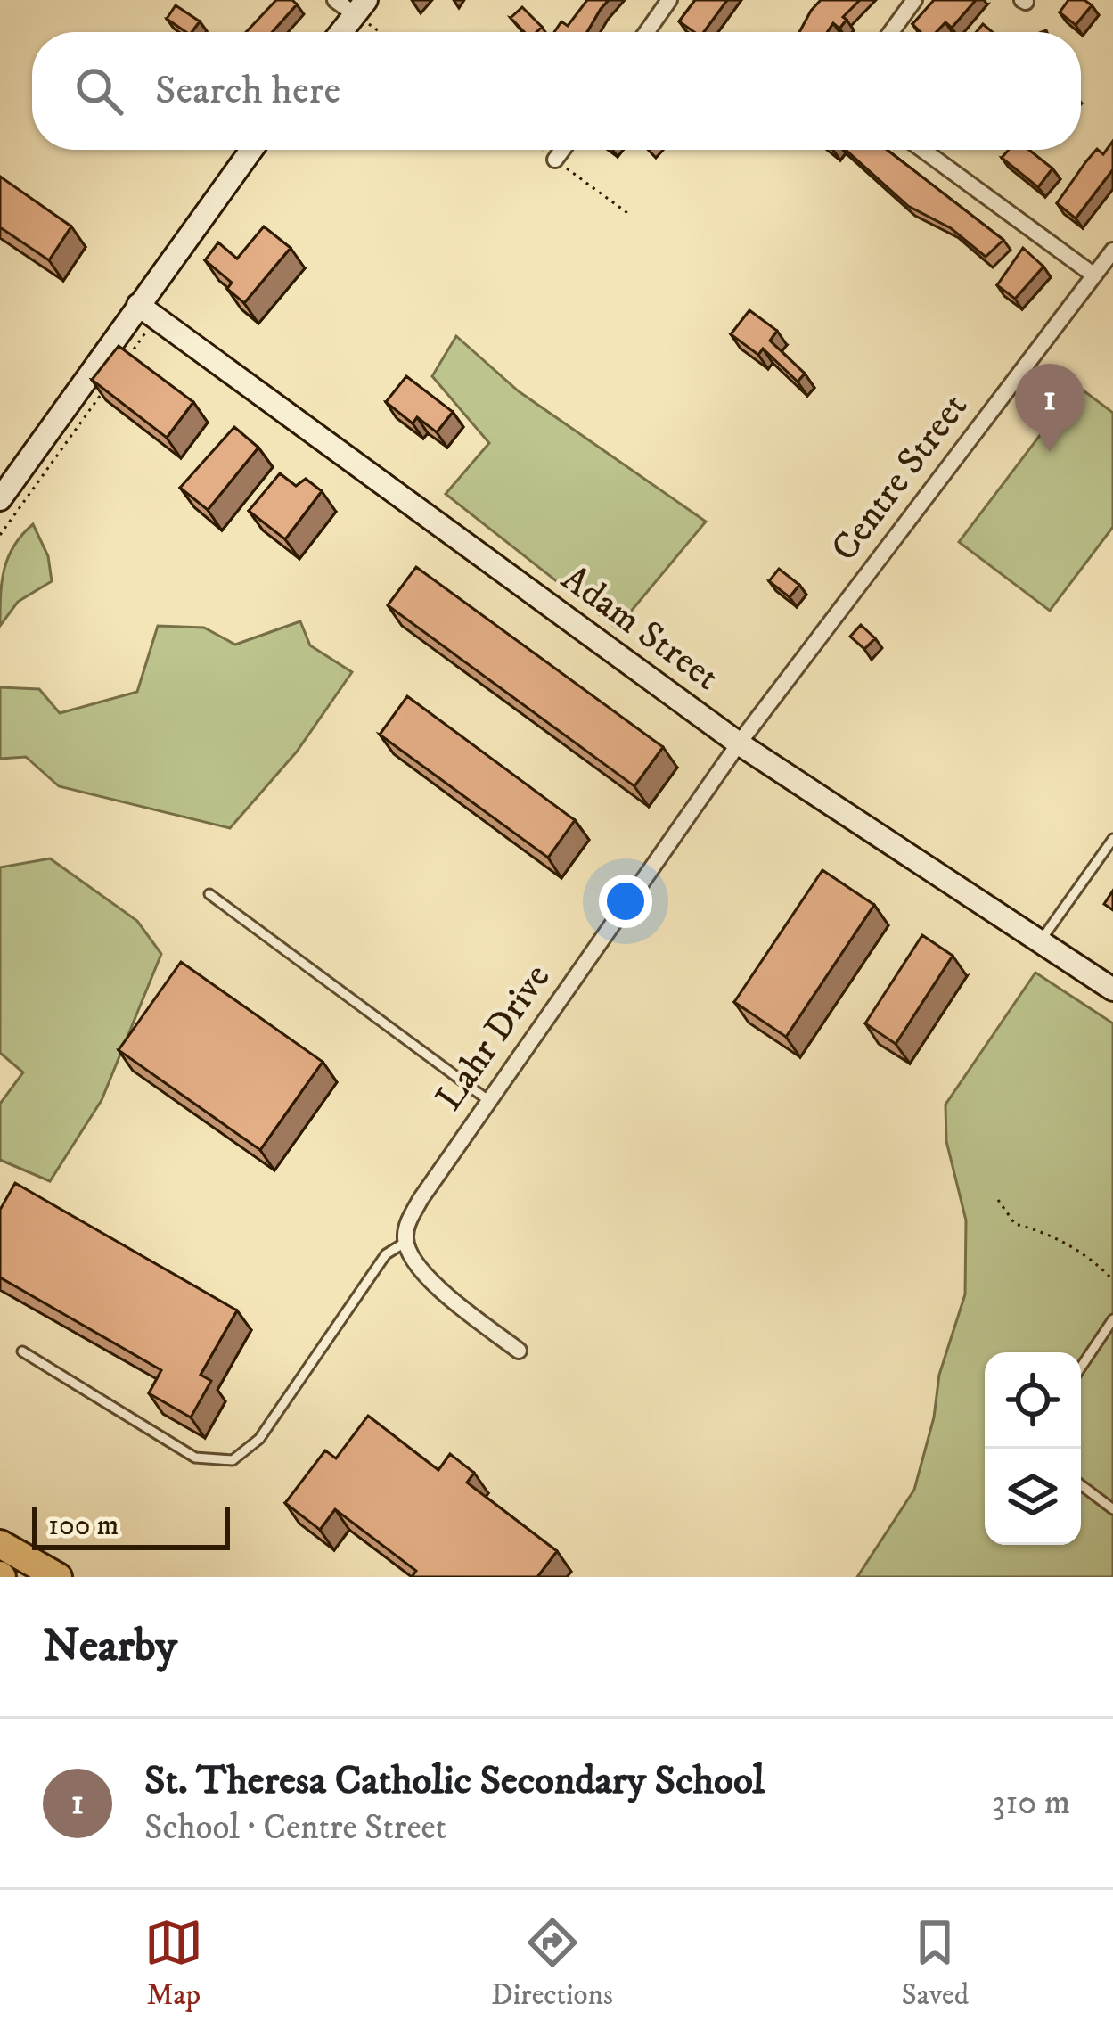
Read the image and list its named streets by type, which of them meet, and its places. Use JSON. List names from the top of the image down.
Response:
{
  "streets": {
    "street": ["Centre Street", "Adam Street", "Lahr Drive"]
  },
  "crossings": [
    ["Centre Street", "Adam Street"],
    ["Centre Street", "Lahr Drive"],
    ["Adam Street", "Lahr Drive"]
  ],
  "scale_bar": "100 m",
  "page": {
    "search": "Search here",
    "pins": "1",
    "scale": "100 m",
    "heading": "Nearby",
    "list": [
      {
        "mark": "1",
        "name": "St. Theresa Catholic Secondary School",
        "note": "School · Centre Street",
        "value": "310 m"
      }
    ],
    "nav": ["Map", "Directions", "Saved"]
  }
}
